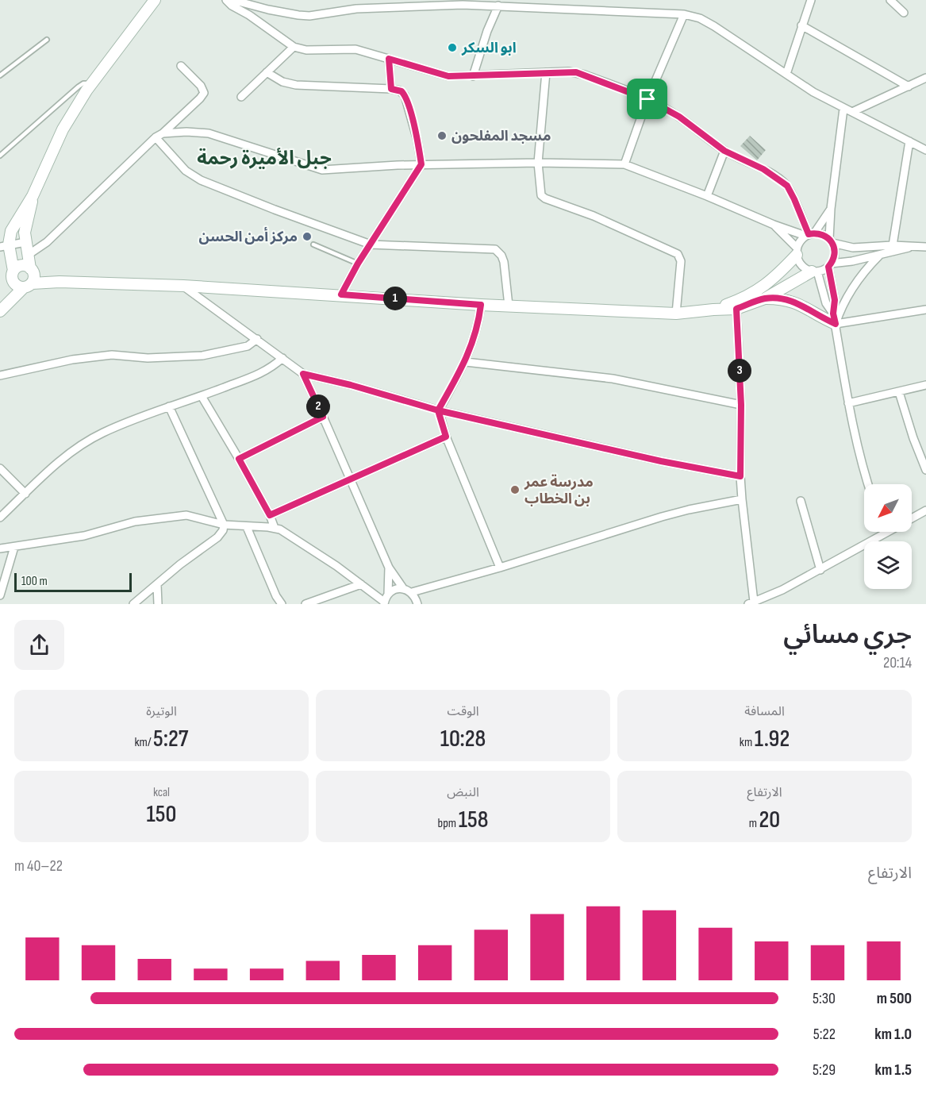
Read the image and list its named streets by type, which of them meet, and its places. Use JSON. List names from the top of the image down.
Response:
{
  "districts": ["جبل الأميرة رحمة"],
  "places": [
    "ابو السكر",
    "مسجد المفلحون",
    "مركز أمن الحسن",
    "مدرسة عمر بن الخطاب"
  ],
  "scale_bar": "100 m",
  "north": "bottom left",
  "page": {
    "pins": ["1", "3", "2"],
    "scale": "100 m",
    "heading": ["جري مسائي", "20:14"],
    "stats": [
      ["المسافة", "1.92 km"],
      ["الوقت", "10:28"],
      ["الوتيرة", "5:27 /km"],
      ["الارتفاع", "20 m"],
      ["النبض", "158 bpm"],
      ["kcal", "150"]
    ],
    "chart": ["الارتفاع", "22–40 m"],
    "list": [
      {
        "name": "500 m",
        "note": "5:30"
      },
      {
        "name": "1.0 km",
        "note": "5:22"
      },
      {
        "name": "1.5 km",
        "note": "5:29"
      }
    ]
  }
}
